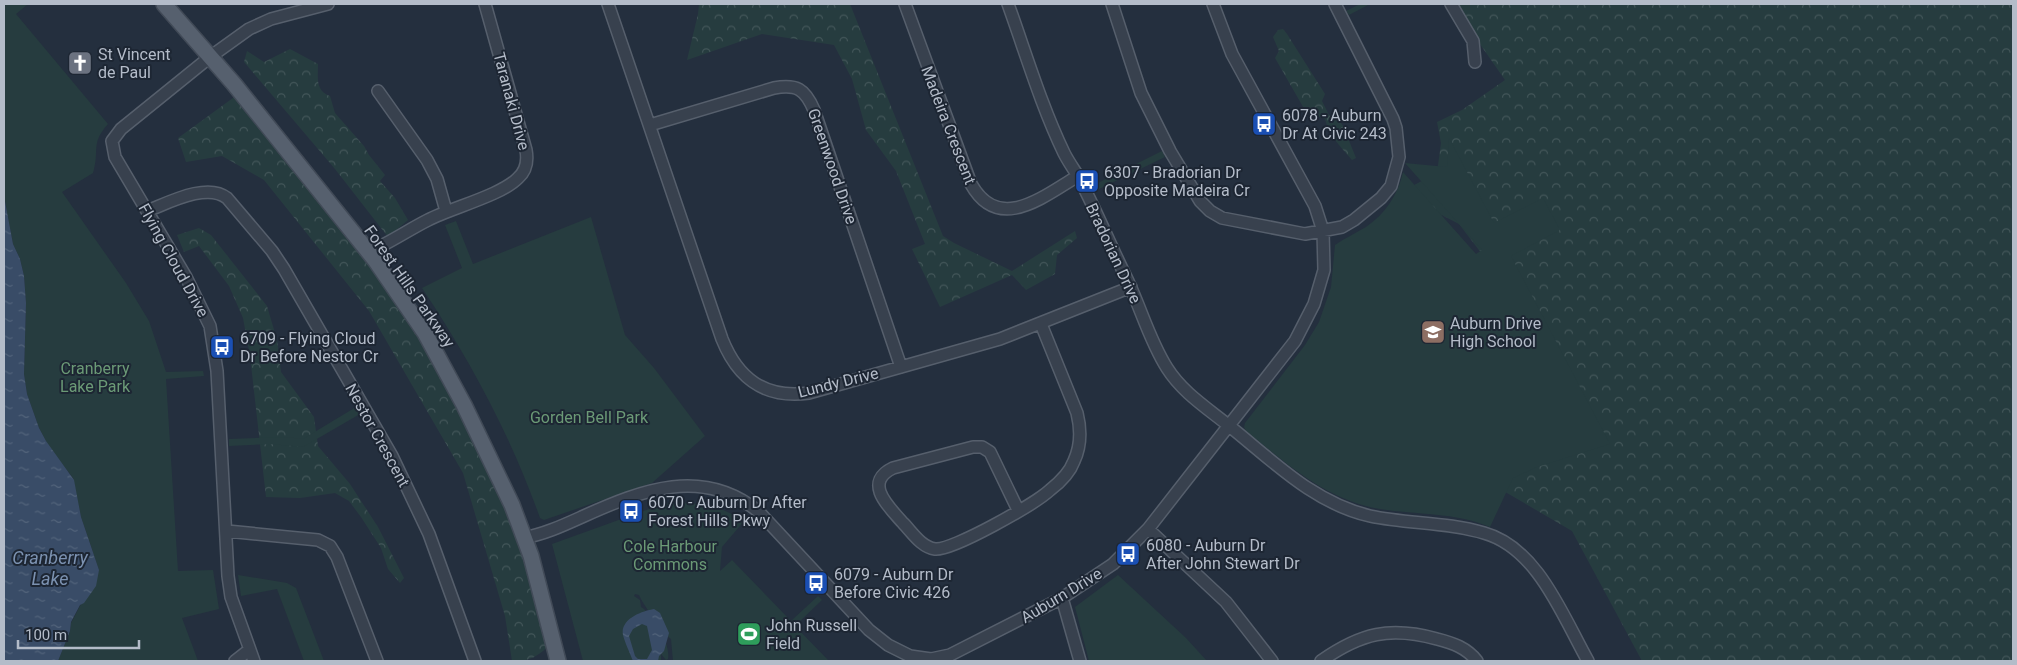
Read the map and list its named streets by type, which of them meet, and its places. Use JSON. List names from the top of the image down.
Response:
{
  "streets": {
    "main road": ["Forest Hills Parkway"],
    "street": [
      "Taranaki Drive",
      "Madeira Crescent",
      "Greenwood Drive",
      "Bradorian Drive",
      "Flying Cloud Drive",
      "Lundy Drive",
      "Nestor Crescent",
      "Auburn Drive"
    ]
  },
  "crossings": [
    ["Taranaki Drive", "Forest Hills Parkway"],
    ["Madeira Crescent", "Bradorian Drive"],
    ["Greenwood Drive", "Lundy Drive"],
    ["Bradorian Drive", "Lundy Drive"],
    ["Bradorian Drive", "Auburn Drive"],
    ["Flying Cloud Drive", "Forest Hills Parkway"],
    ["Flying Cloud Drive", "Nestor Crescent"],
    ["Forest Hills Parkway", "Auburn Drive"]
  ],
  "water": ["Cranberry Lake"],
  "parks": ["Cranberry Lake Park", "Gorden Bell Park", "Cole Harbour Commons"],
  "places": {
    "church": ["St Vincent de Paul"],
    "bus stop": [
      "6078 - Auburn Dr At Civic 243",
      "6307 - Bradorian Dr Opposite Madeira Cr",
      "6709 - Flying Cloud Dr Before Nestor Cr",
      "6070 - Auburn Dr After Forest Hills Pkwy",
      "6080 - Auburn Dr After John Stewart Dr",
      "6079 - Auburn Dr Before Civic 426"
    ],
    "school or university": ["Auburn Drive High School"],
    "sports": ["John Russell Field"]
  },
  "scale_bar": "100 m"
}
